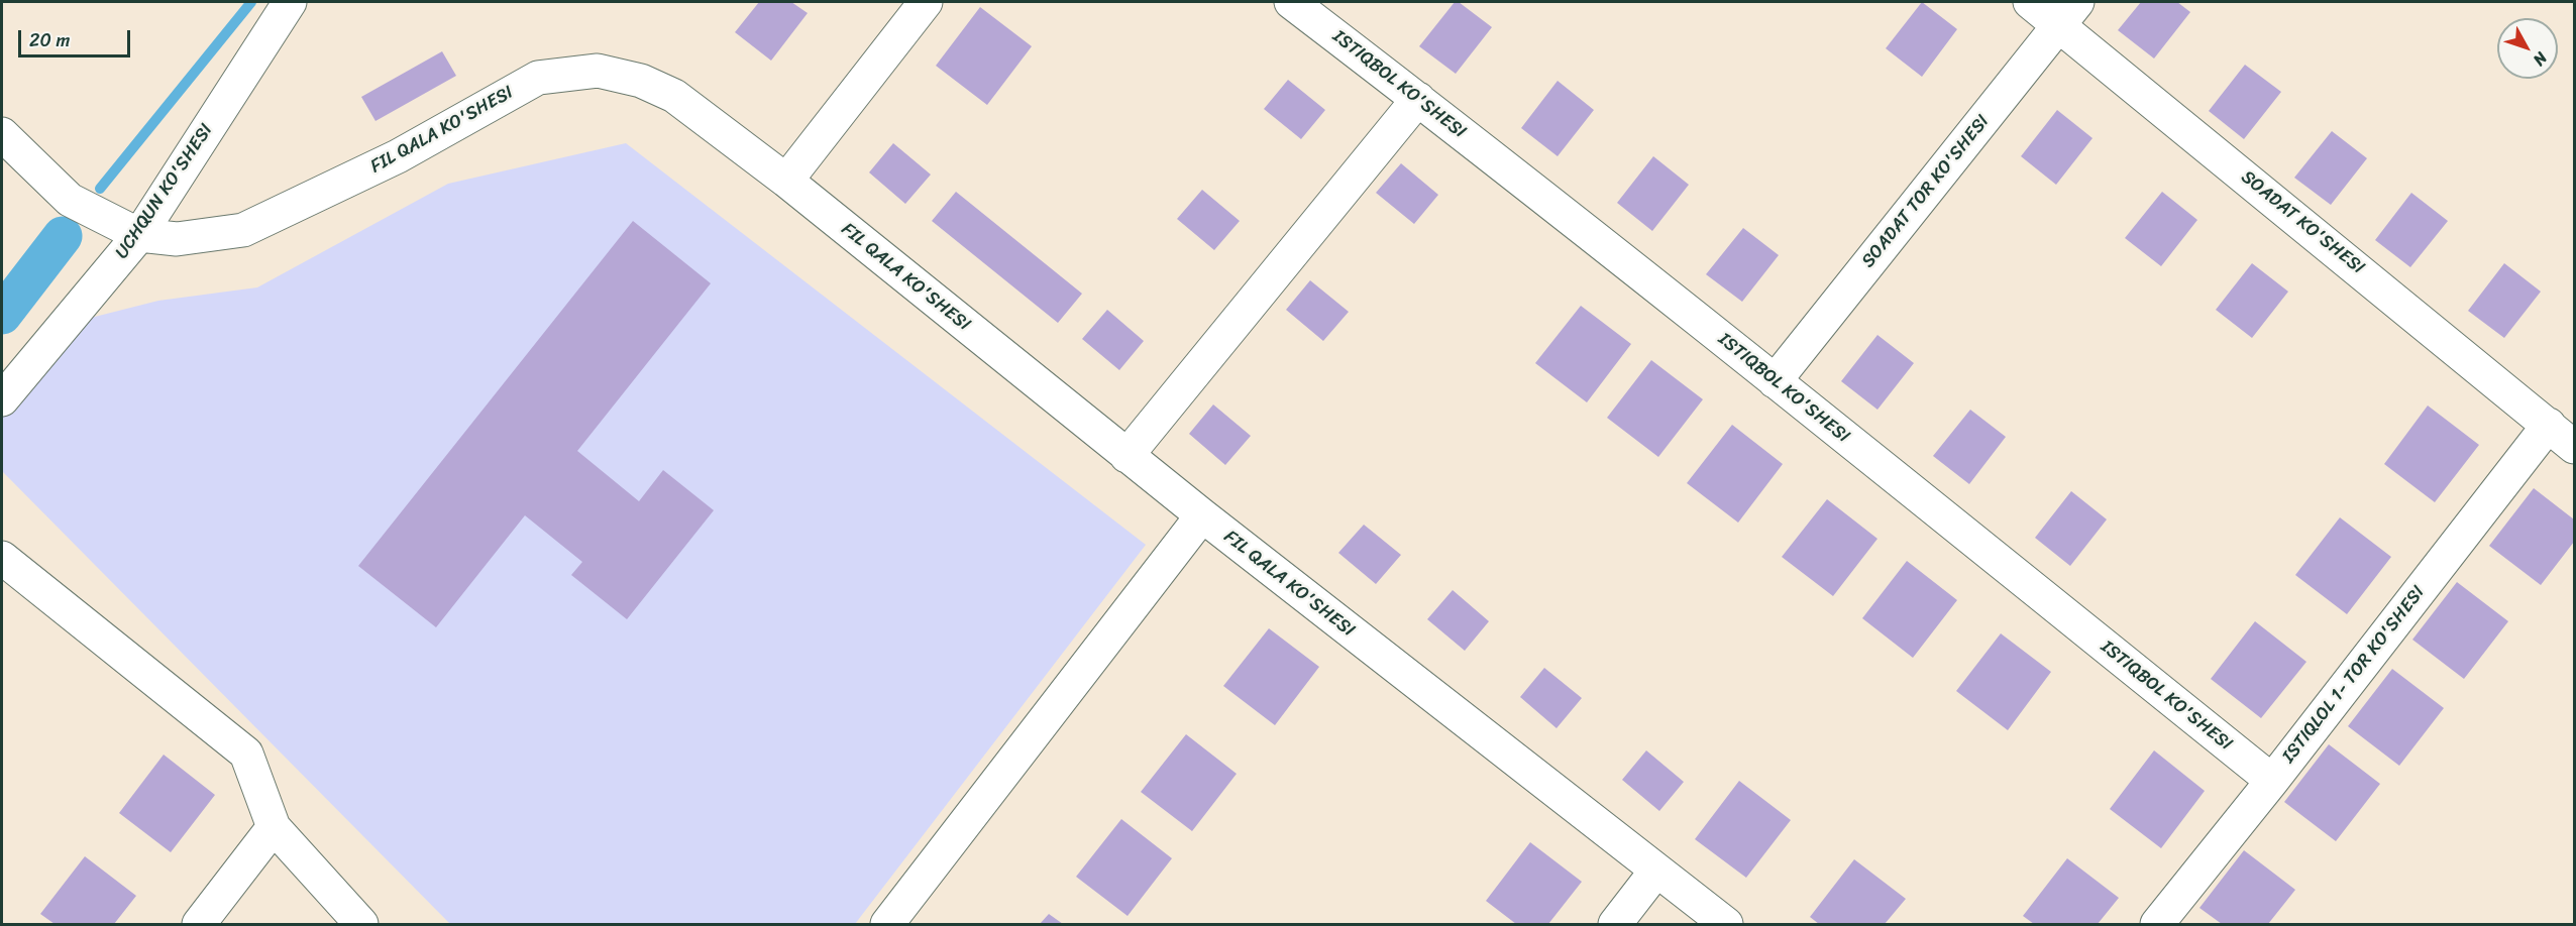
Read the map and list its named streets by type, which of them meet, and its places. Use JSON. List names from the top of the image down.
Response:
{
  "streets": {
    "street": [
      "ISTIQBOL KO'SHESI",
      "FIL QALA KO'SHESI",
      "UCHQUN KO'SHESI",
      "SOADAT TOR KO'SHESI",
      "SOADAT KO'SHESI",
      "ISTIQLOL 1- TOR KO'SHESI"
    ]
  },
  "crossings": [
    ["ISTIQBOL KO'SHESI", "SOADAT TOR KO'SHESI"],
    ["ISTIQBOL KO'SHESI", "ISTIQLOL 1- TOR KO'SHESI"],
    ["FIL QALA KO'SHESI", "UCHQUN KO'SHESI"],
    ["SOADAT TOR KO'SHESI", "SOADAT KO'SHESI"],
    ["SOADAT KO'SHESI", "ISTIQLOL 1- TOR KO'SHESI"]
  ],
  "scale_bar": "20 m",
  "north": "bottom right"
}
